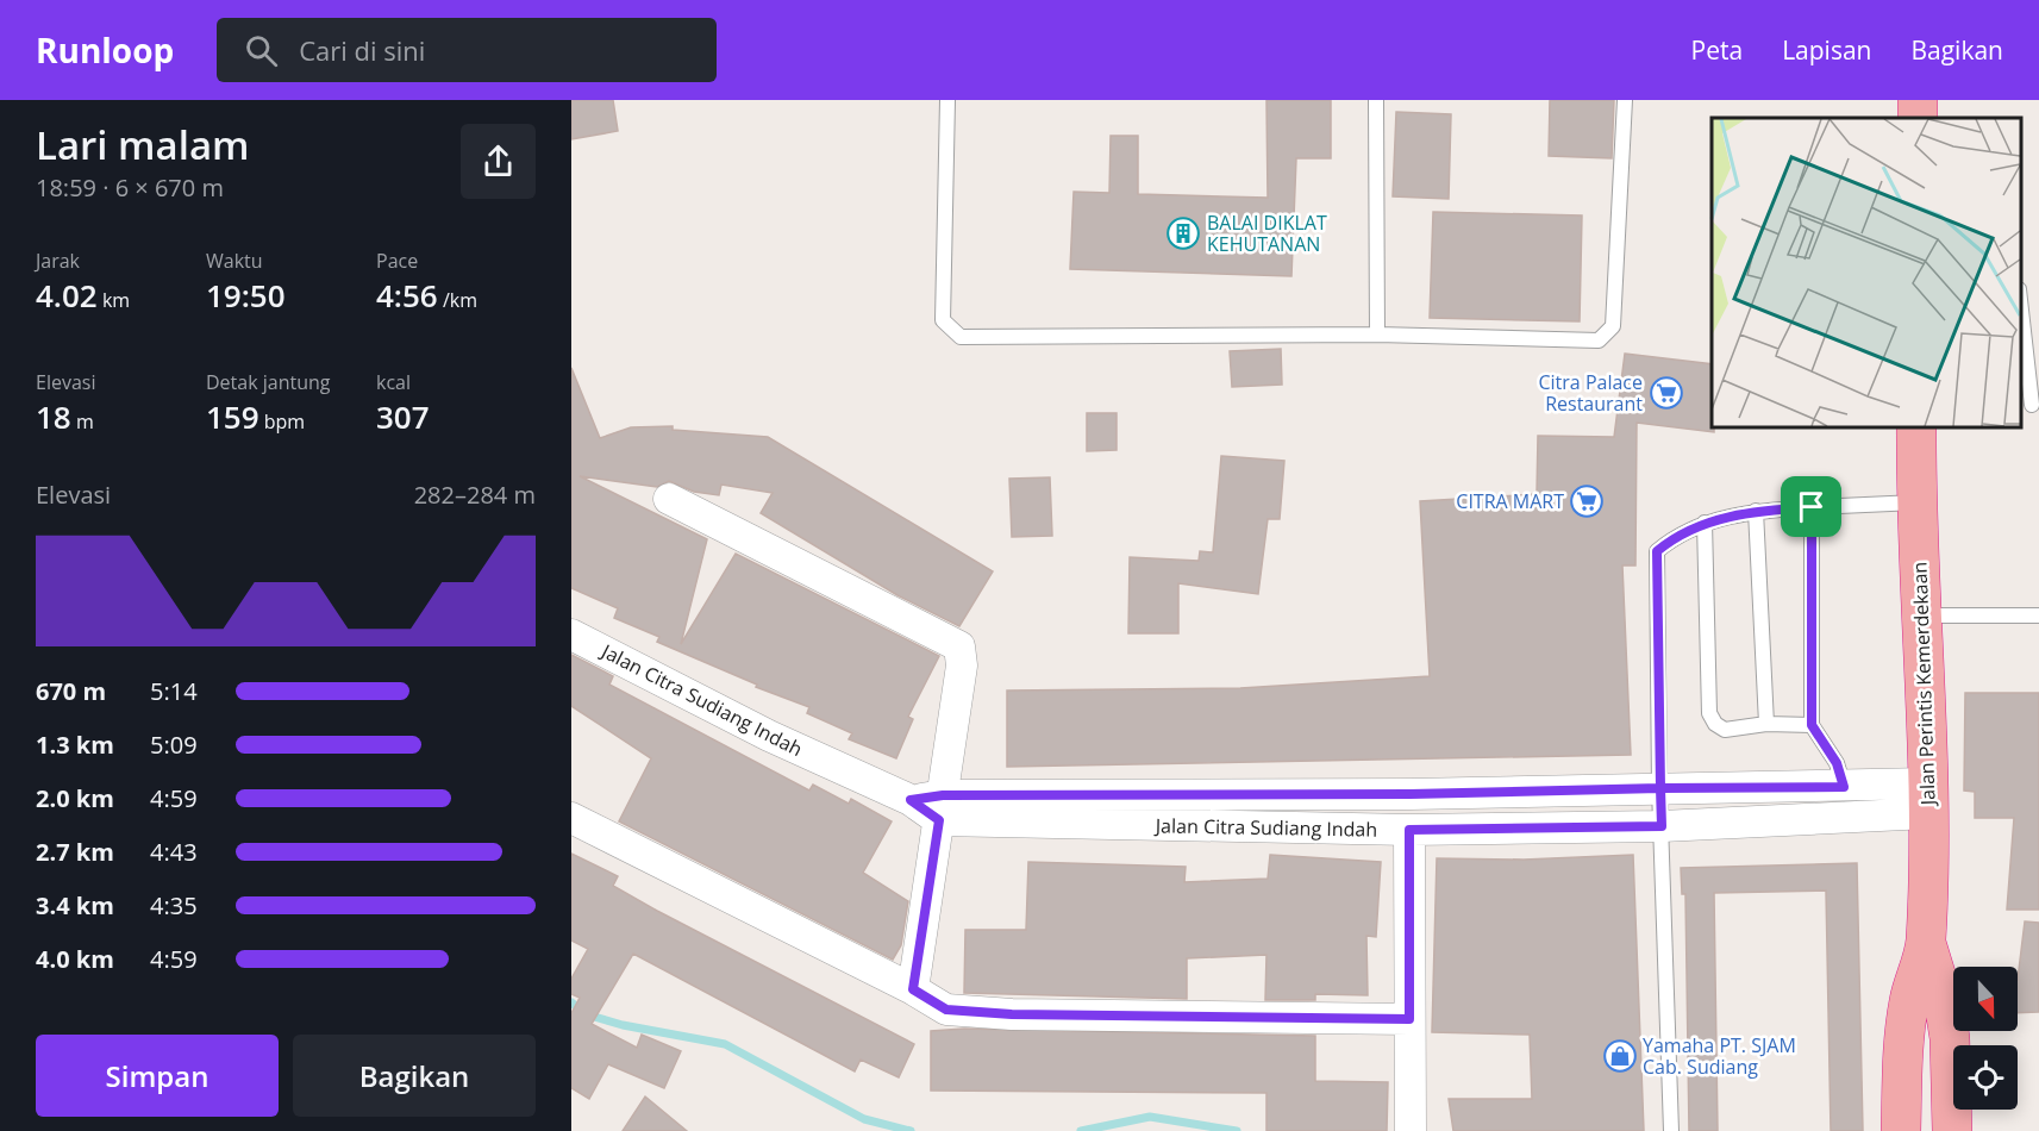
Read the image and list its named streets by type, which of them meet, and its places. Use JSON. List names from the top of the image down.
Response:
{
  "streets": {
    "highway": ["Jalan Perintis Kemerdekaan"],
    "street": ["Jalan Citra Sudiang Indah"]
  },
  "crossings": [
    ["Jalan Perintis Kemerdekaan", "Jalan Citra Sudiang Indah"]
  ],
  "places": {
    "building": ["BALAI DIKLAT KEHUTANAN"],
    "supermarket": ["Citra Palace Restaurant", "CITRA MART"],
    "shop": ["Yamaha PT. SJAM Cab. Sudiang"]
  },
  "north": "bottom",
  "page": {
    "header": "Runloop",
    "search": "Cari di sini",
    "nav": ["Peta", "Lapisan", "Bagikan"],
    "heading": ["Lari malam", "18:59 · 6 × 670 m"],
    "stats": [
      ["Jarak", "4.02 km"],
      ["Waktu", "19:50"],
      ["Pace", "4:56 /km"],
      ["Elevasi", "18 m"],
      ["Detak jantung", "159 bpm"],
      ["kcal", "307"]
    ],
    "chart": ["Elevasi", "282–284 m"],
    "list": [
      {
        "name": "670 m",
        "note": "5:14"
      },
      {
        "name": "1.3 km",
        "note": "5:09"
      },
      {
        "name": "2.0 km",
        "note": "4:59"
      },
      {
        "name": "2.7 km",
        "note": "4:43"
      },
      {
        "name": "3.4 km",
        "note": "4:35"
      },
      {
        "name": "4.0 km",
        "note": "4:59"
      }
    ],
    "buttons": ["Simpan", "Bagikan"]
  }
}
